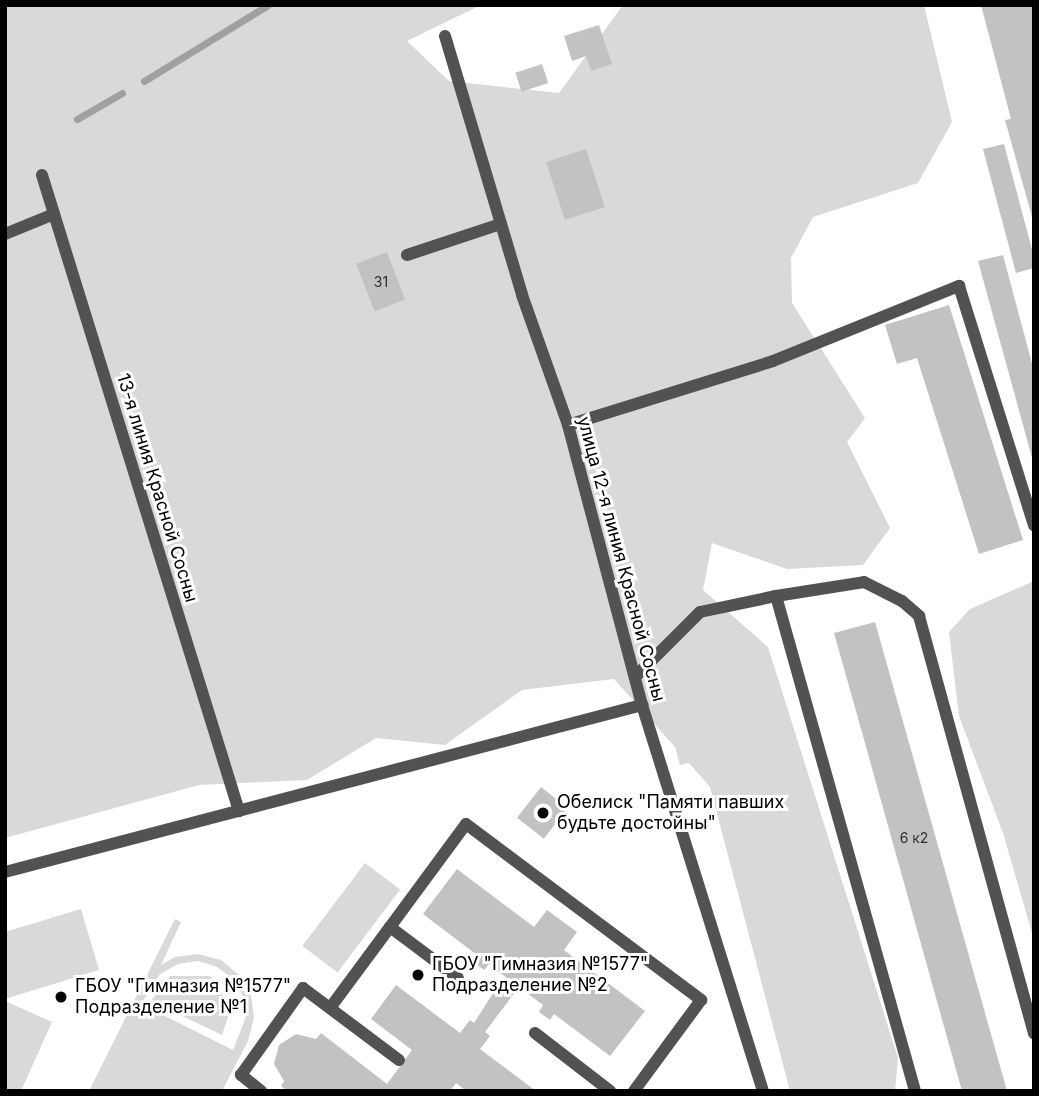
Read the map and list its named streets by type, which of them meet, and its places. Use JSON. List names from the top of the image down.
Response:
{
  "streets": {
    "lane": ["13-я линия Красной Сосны", "улица 12-я линия Красной Сосны"]
  },
  "places": ["Обелиск \"Памяти павших будьте достойны\"", "ГБОУ \"Гимназия №1577\" Подразделение №2", "ГБОУ \"Гимназия №1577\" Подразделение №1"],
  "house_numbers": ["31", "6 к2"]
}
